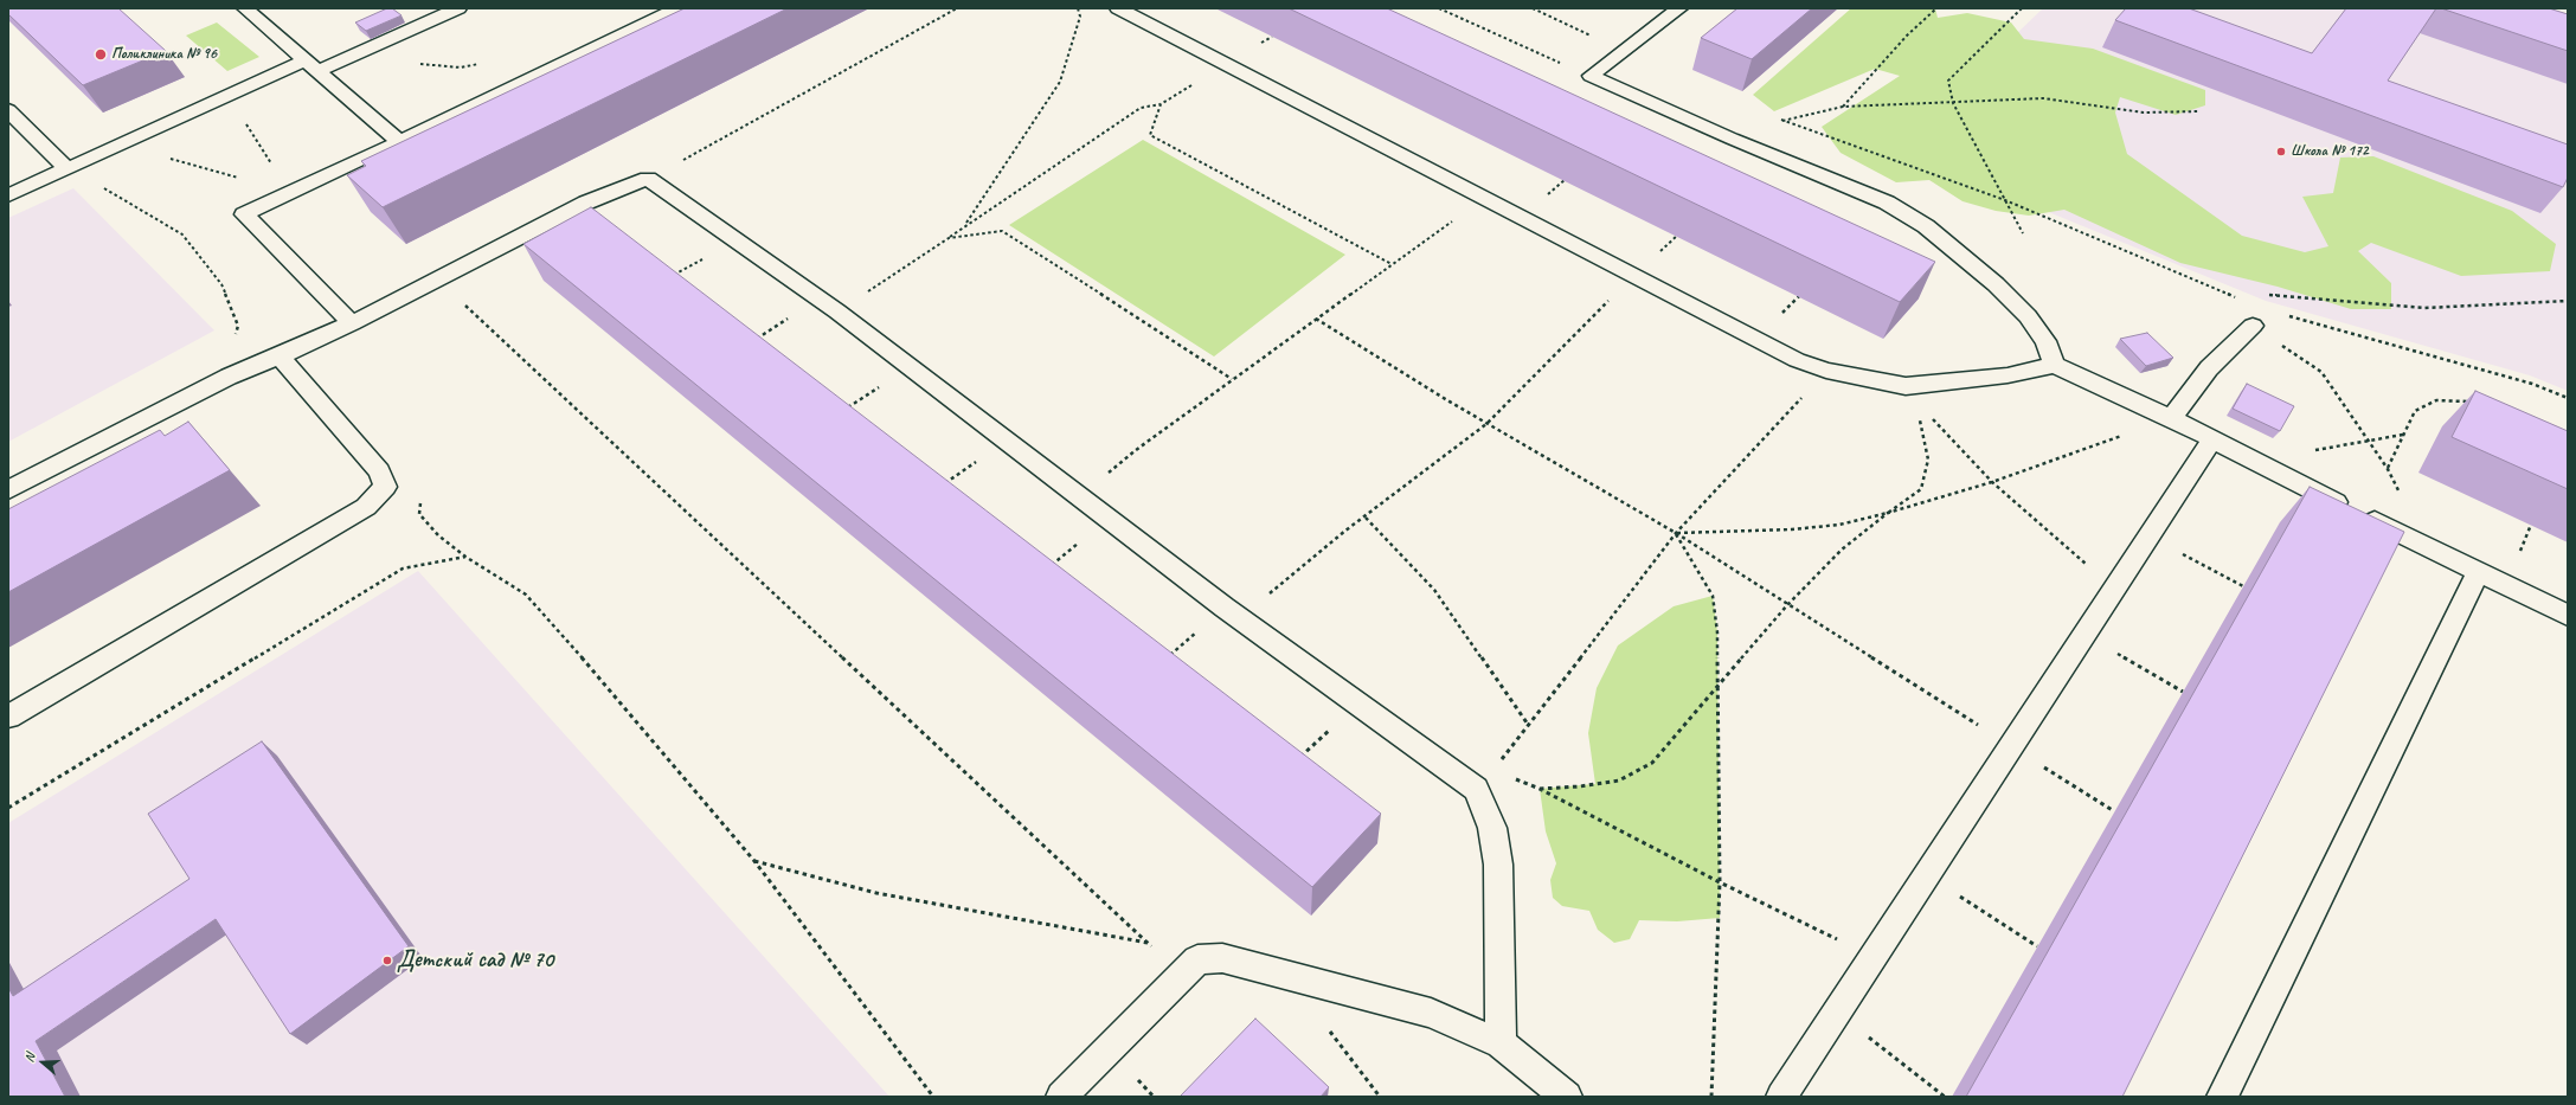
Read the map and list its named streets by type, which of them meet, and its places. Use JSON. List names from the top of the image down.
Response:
{
  "places": ["Поликлиника № 96", "Школа № 172", "Детский сад № 70"],
  "north": "left"
}
